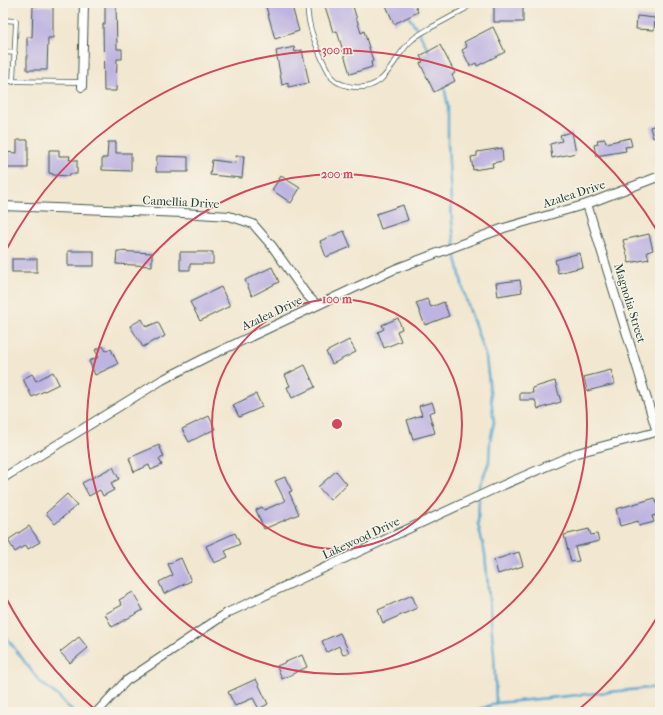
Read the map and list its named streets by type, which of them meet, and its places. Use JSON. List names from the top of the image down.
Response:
{
  "streets": {
    "street": [
      "Azalea Drive",
      "Camellia Drive",
      "Magnolia Street",
      "Lakewood Drive"
    ]
  },
  "crossings": [
    ["Azalea Drive", "Camellia Drive"],
    ["Azalea Drive", "Magnolia Street"],
    ["Magnolia Street", "Lakewood Drive"]
  ],
  "rings": ["300 m", "200 m", "100 m"]
}
